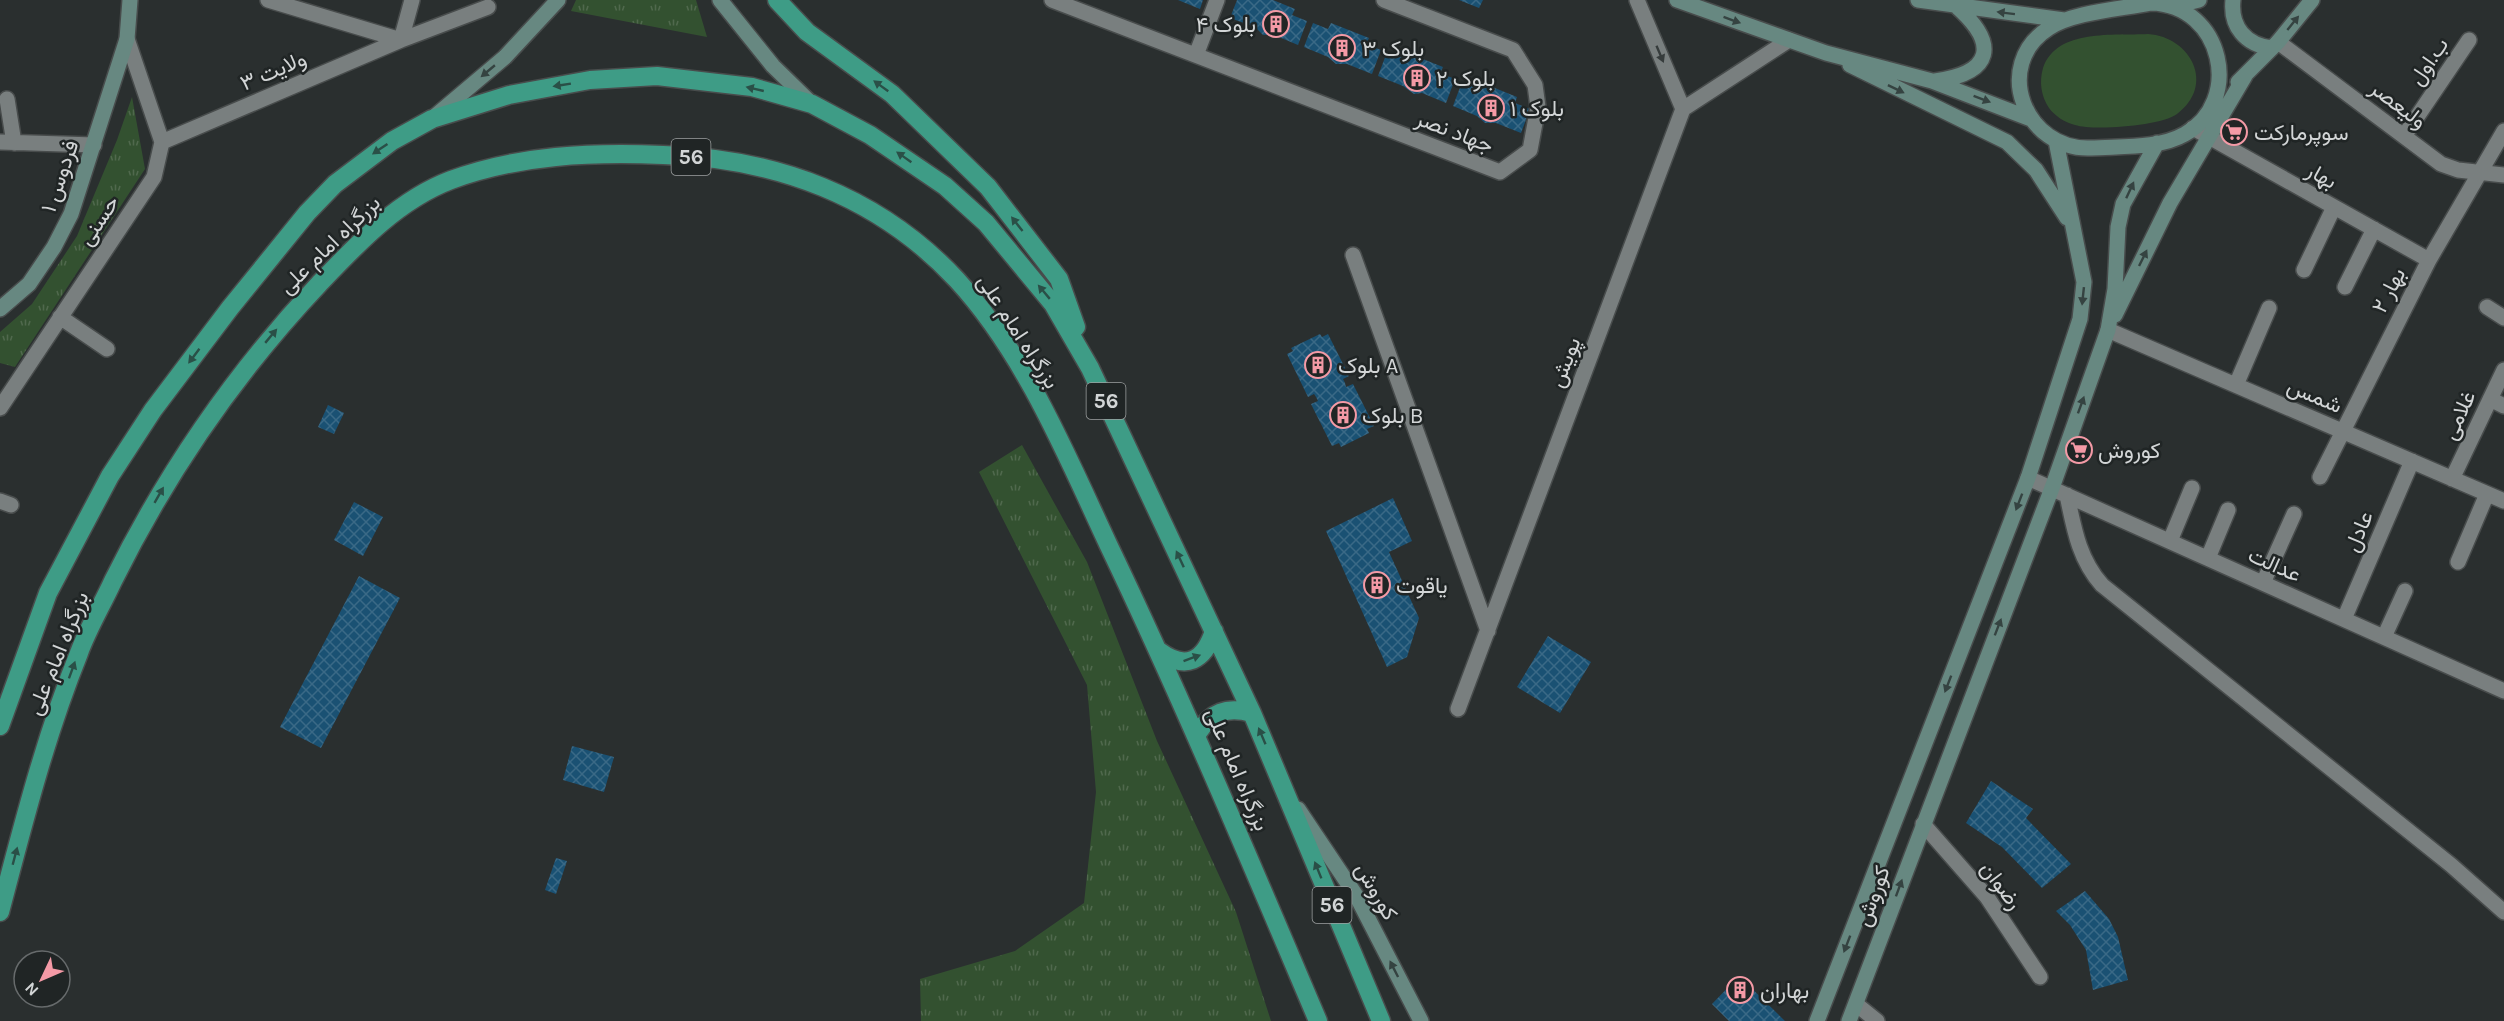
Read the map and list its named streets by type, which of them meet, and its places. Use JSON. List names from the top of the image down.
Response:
{
  "streets": {
    "highway": ["56", "بزرگراه امام علی"],
    "main road": ["فردوس ۱", "کوروش"],
    "street": [
      "ب.اول",
      "ولایت ۳",
      "ولیعصر",
      "جهاد نصر",
      "بهار",
      "حسنی",
      "بهار ۲",
      "پویش",
      "شمس",
      "غلامی",
      "عادل",
      "عدالت",
      "رضوان"
    ]
  },
  "crossings": [
    ["ب.اول", "ولیعصر"],
    ["ولایت ۳", "حسنی"],
    ["ولیعصر", "بهار ۲"],
    ["بهار", "بهار ۲"],
    ["بهار", "کوروش"],
    ["بزرگراه امام علی", "کوروش"],
    ["بهار ۲", "شمس"],
    ["شمس", "غلامی"],
    ["شمس", "عادل"],
    ["شمس", "کوروش"],
    ["عادل", "عدالت"],
    ["عدالت", "کوروش"],
    ["رضوان", "کوروش"]
  ],
  "places": {
    "building": [
      "بلوک ۴",
      "بلوک ۳",
      "بلوک ۲",
      "بلوک ۱",
      "بلوک A",
      "بلوک B",
      "یاقوت",
      "بهاران"
    ],
    "supermarket": ["سوپرمارکت", "کوروش"]
  },
  "north": "bottom left"
}
